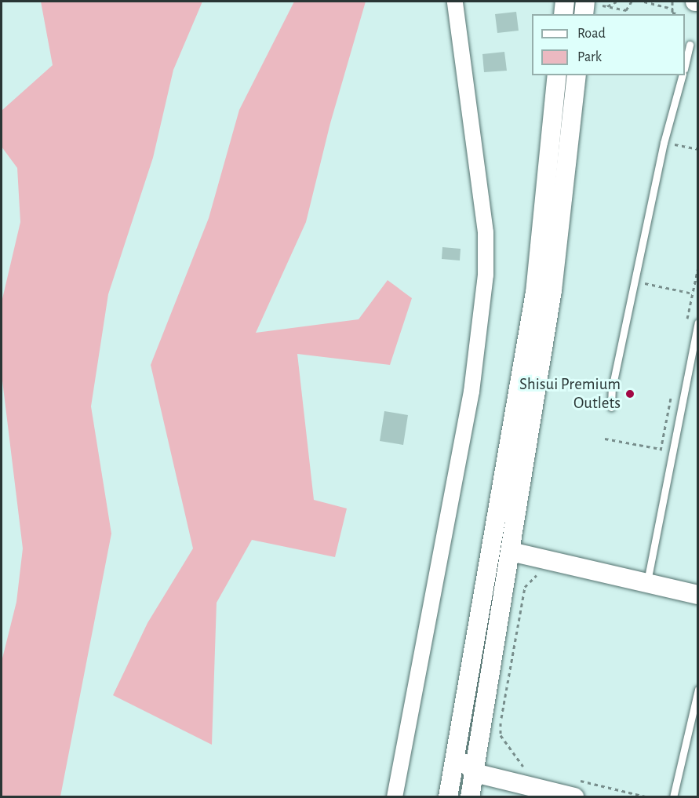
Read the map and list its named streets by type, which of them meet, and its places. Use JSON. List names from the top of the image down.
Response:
{
  "places": ["Shisui Premium Outlets"],
  "legend": ["Road", "Park"]
}
